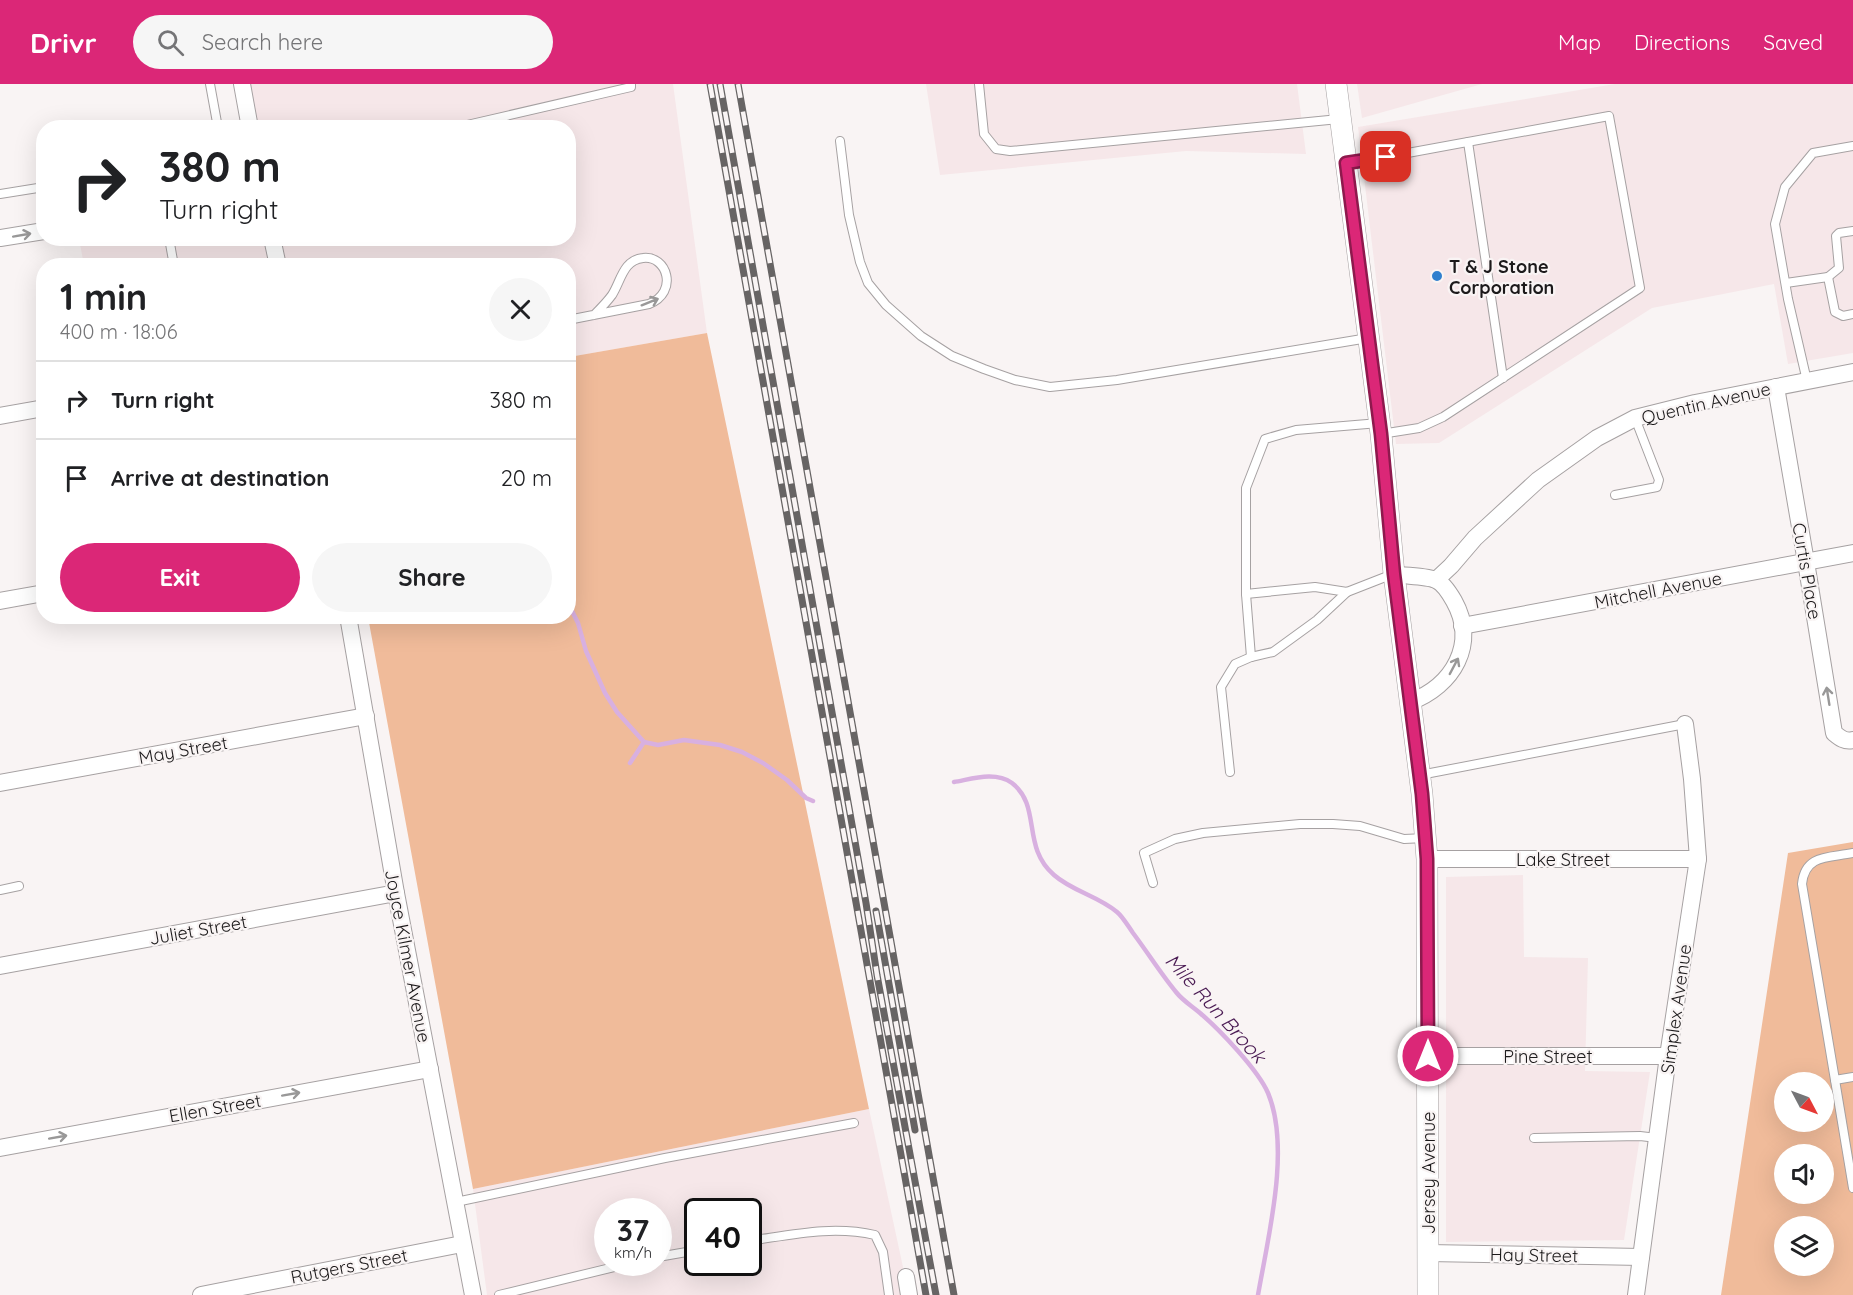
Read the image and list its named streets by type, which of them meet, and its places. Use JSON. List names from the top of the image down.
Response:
{
  "streets": {
    "street": [
      "Quentin Avenue",
      "Curtis Place",
      "Mitchell Avenue",
      "May Street",
      "Lake Street",
      "Juliet Street",
      "Joyce Kilmer Avenue",
      "Simplex Avenue",
      "Pine Street",
      "Ellen Street",
      "Jersey Avenue",
      "Hay Street",
      "Rutgers Street"
    ]
  },
  "crossings": [
    ["Quentin Avenue", "Curtis Place"],
    ["Curtis Place", "Mitchell Avenue"],
    ["May Street", "Joyce Kilmer Avenue"],
    ["Lake Street", "Simplex Avenue"],
    ["Lake Street", "Jersey Avenue"],
    ["Juliet Street", "Joyce Kilmer Avenue"],
    ["Joyce Kilmer Avenue", "Ellen Street"],
    ["Joyce Kilmer Avenue", "Rutgers Street"],
    ["Simplex Avenue", "Pine Street"],
    ["Simplex Avenue", "Hay Street"],
    ["Pine Street", "Jersey Avenue"],
    ["Jersey Avenue", "Hay Street"]
  ],
  "one_way": ["Curtis Place", "Ellen Street"],
  "water": ["Mile Run Brook"],
  "places": ["T & J Stone Corporation"],
  "north": "bottom right",
  "page": {
    "header": "Drivr",
    "search": "Search here",
    "nav": ["Map", "Directions", "Saved"],
    "turn": ["380 m", "Turn right"],
    "heading": ["1 min", "400 m · 18:06"],
    "list": [
      {
        "name": "Turn right",
        "value": "380 m"
      },
      {
        "name": "Arrive at destination",
        "value": "20 m"
      }
    ],
    "buttons": ["Exit", "Share"],
    "speed": "37 km/h",
    "limit": "40"
  }
}
